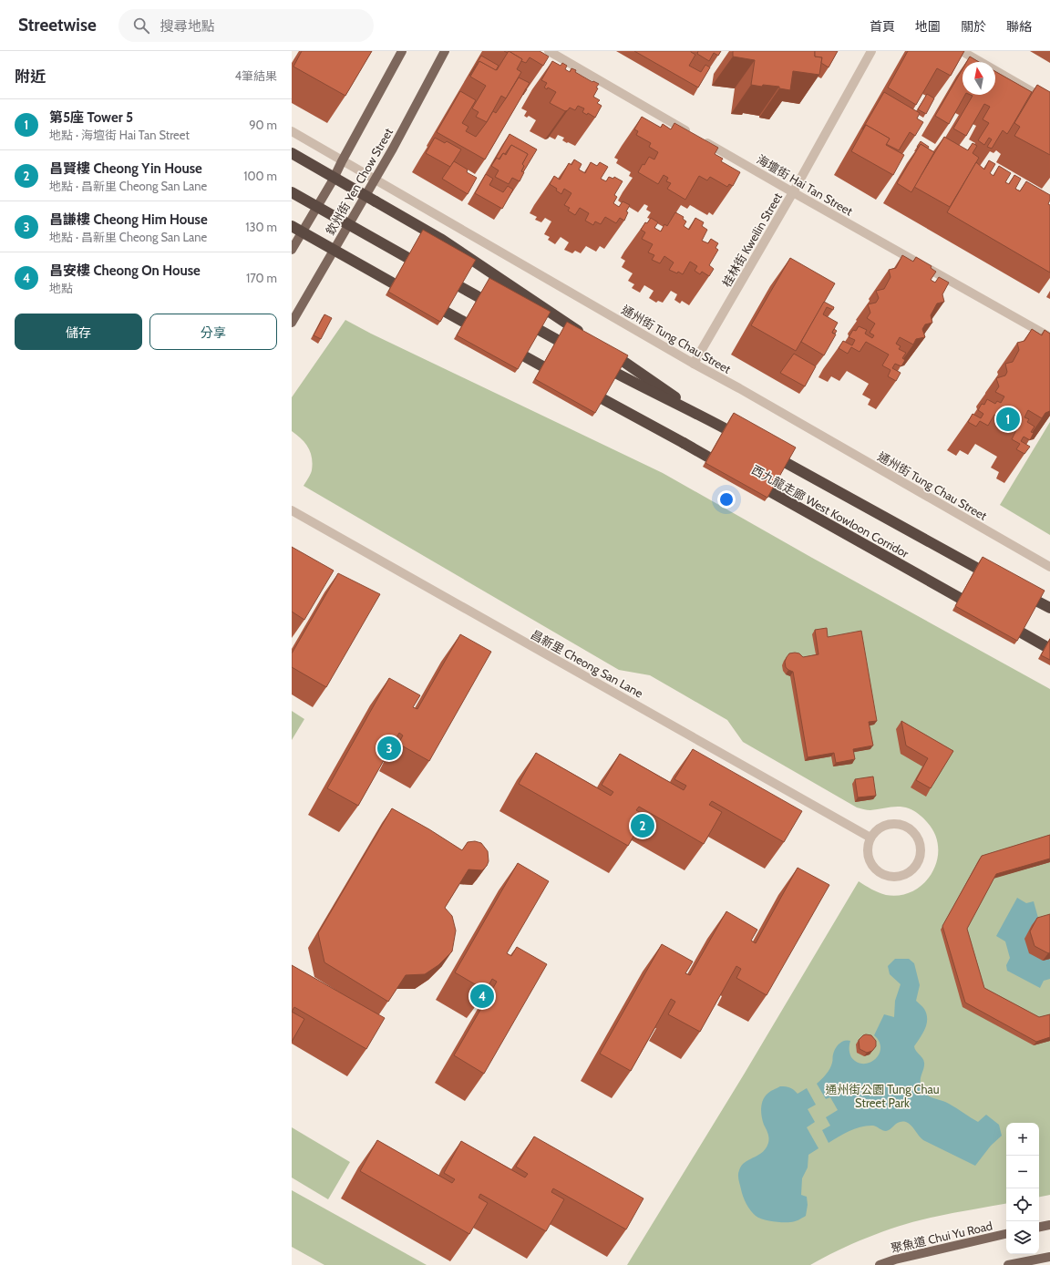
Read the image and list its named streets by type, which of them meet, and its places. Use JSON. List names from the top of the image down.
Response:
{
  "streets": {
    "highway": ["西九龍走廊 West Kowloon Corridor"],
    "main road": ["欽州街 Yen Chow Street", "聚魚道 Chui Yu Road"],
    "street": [
      "海壇街 Hai Tan Street",
      "桂林街 Kweilin Street",
      "通州街 Tung Chau Street",
      "昌新里 Cheong San Lane"
    ]
  },
  "crossings": [
    ["欽州街 Yen Chow Street", "通州街 Tung Chau Street"],
    ["海壇街 Hai Tan Street", "桂林街 Kweilin Street"],
    ["桂林街 Kweilin Street", "通州街 Tung Chau Street"]
  ],
  "parks": ["通州街公園 Tung Chau Street Park"],
  "north": "top",
  "page": {
    "header": "Streetwise",
    "search": "搜尋地點",
    "nav": [
      "首頁",
      "地圖",
      "關於",
      "聯絡"
    ],
    "heading": ["附近", "4筆結果"],
    "list": [
      {
        "mark": "1",
        "name": "第5座 Tower 5",
        "note": "地點 · 海壇街 Hai Tan Street",
        "value": "90 m"
      },
      {
        "mark": "2",
        "name": "昌賢樓 Cheong Yin House",
        "note": "地點 · 昌新里 Cheong San Lane",
        "value": "100 m"
      },
      {
        "mark": "3",
        "name": "昌謙樓 Cheong Him House",
        "note": "地點 · 昌新里 Cheong San Lane",
        "value": "130 m"
      },
      {
        "mark": "4",
        "name": "昌安樓 Cheong On House",
        "note": "地點",
        "value": "170 m"
      }
    ],
    "buttons": ["儲存", "分享"],
    "pins": [
      "1",
      "3",
      "2",
      "4"
    ],
    "map_buttons": ["+", "−"]
  }
}
